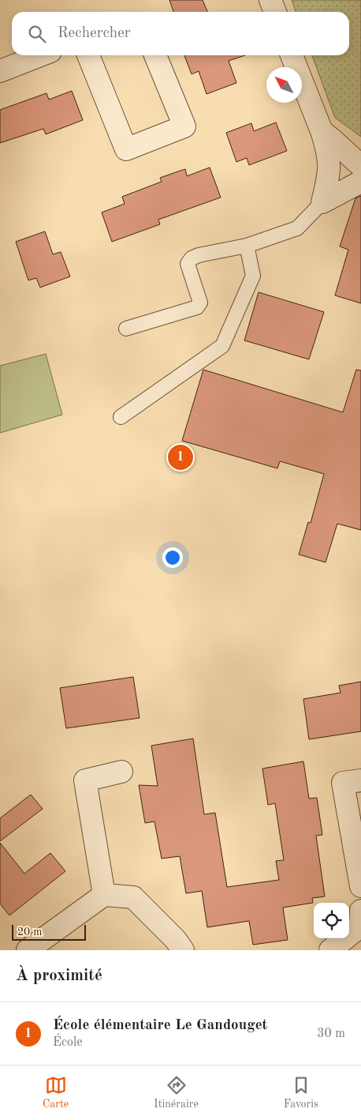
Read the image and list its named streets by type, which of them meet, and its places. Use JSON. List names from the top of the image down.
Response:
{
  "scale_bar": "20 m",
  "north": "top left",
  "page": {
    "search": "Rechercher",
    "pins": "1",
    "scale": "20 m",
    "heading": "À proximité",
    "list": [
      {
        "mark": "1",
        "name": "École élémentaire Le Gandouget",
        "note": "École",
        "value": "30 m"
      }
    ],
    "nav": ["Carte", "Itinéraire", "Favoris"]
  }
}
